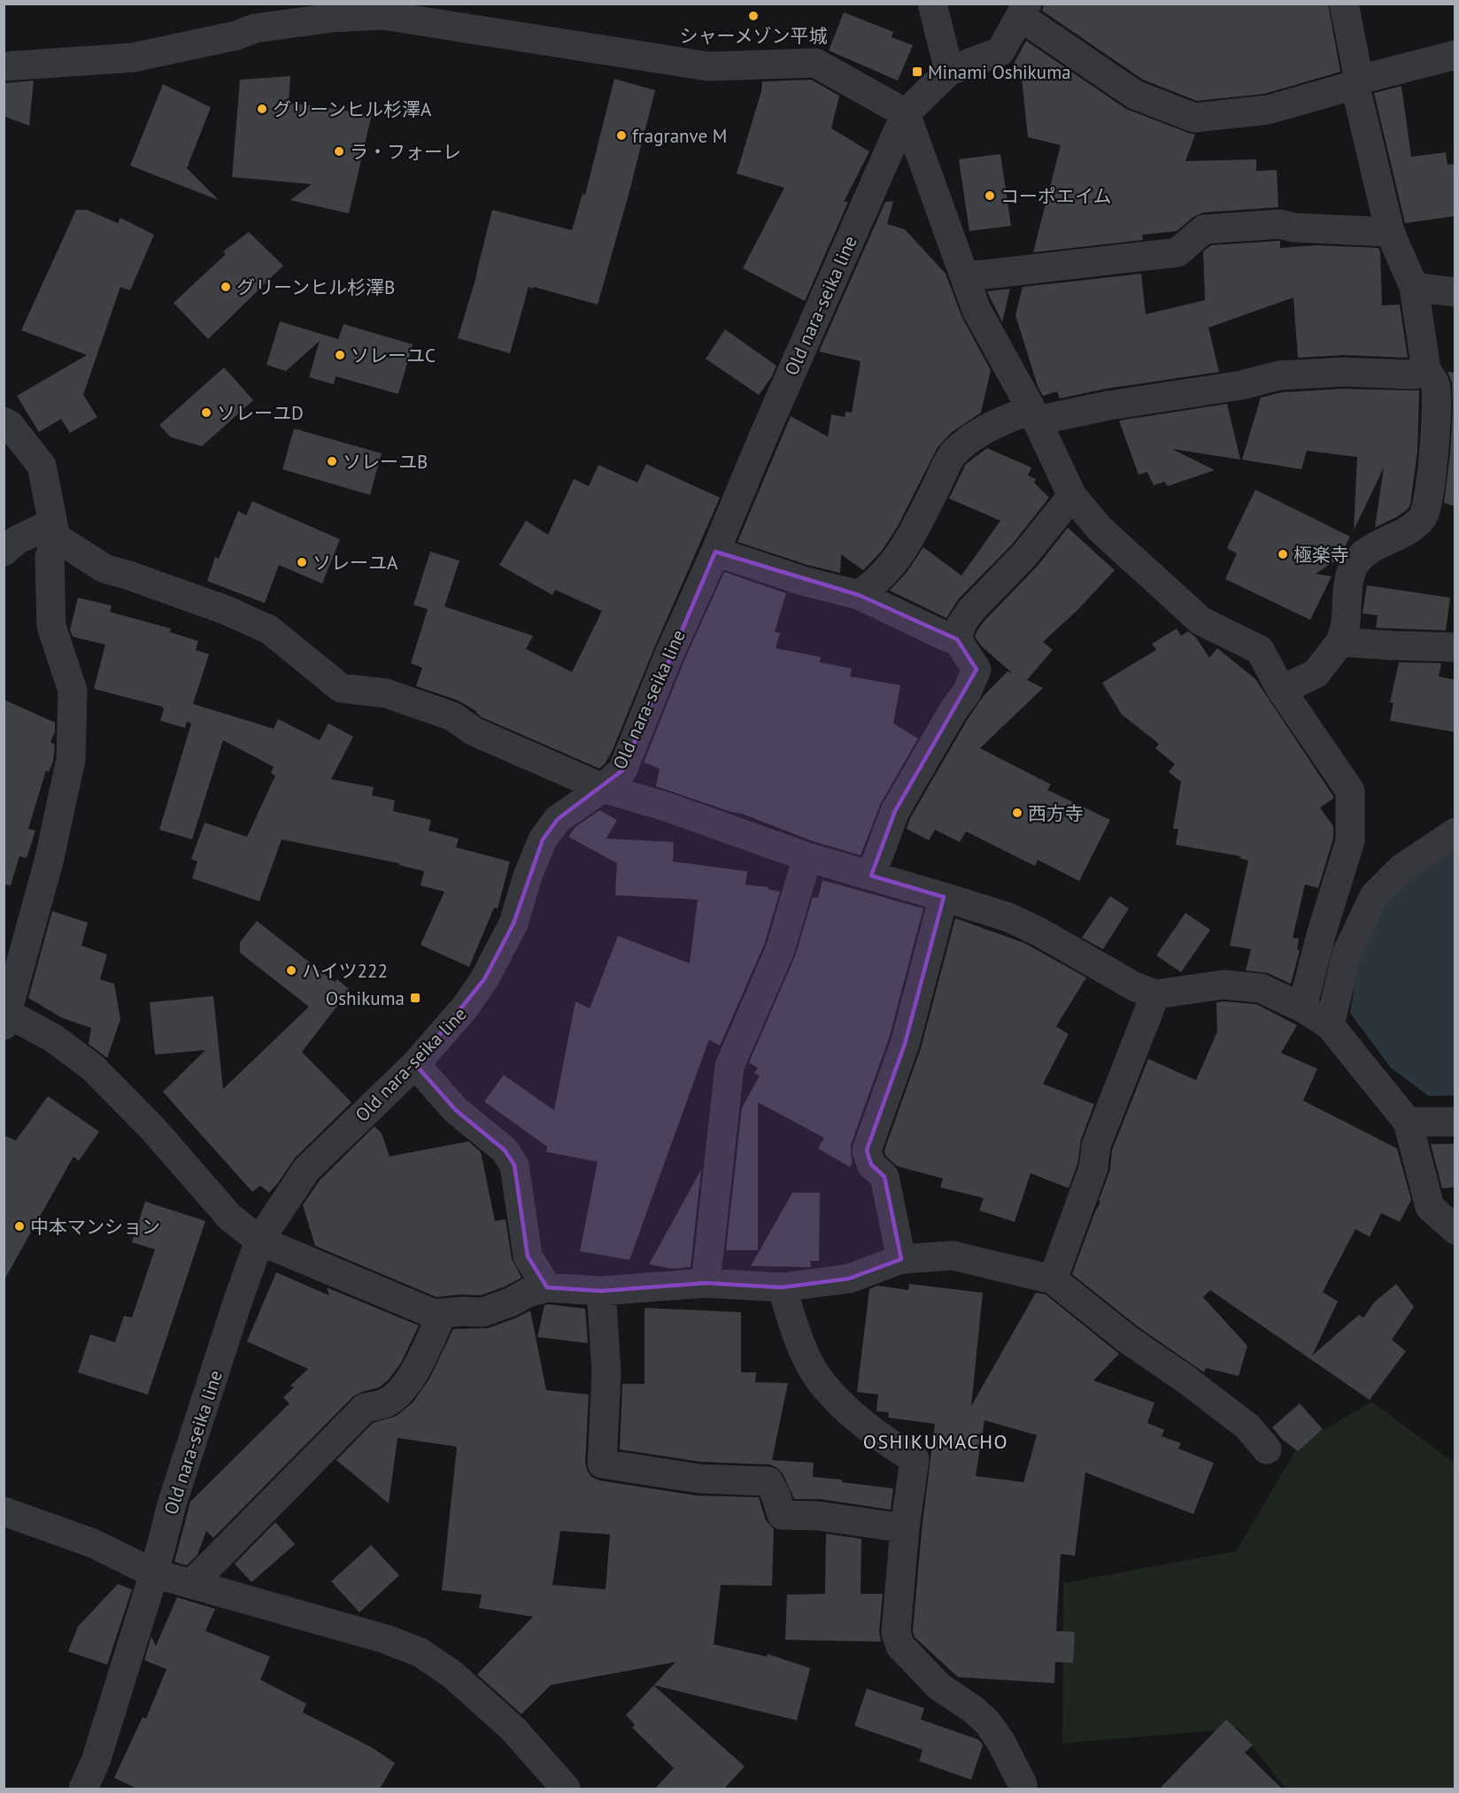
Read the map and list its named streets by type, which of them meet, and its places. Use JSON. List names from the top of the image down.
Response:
{
  "streets": {
    "street": ["Old nara-seika line"]
  },
  "districts": ["OSHIKUMACHO"],
  "places": {
    "other": [
      "シャーメゾン平城",
      "グリーンヒル杉澤A",
      "fragranve M",
      "ラ・フォーレ",
      "コーポエイム",
      "グリーンヒル杉澤B",
      "ソレーユC",
      "ソレーユD",
      "ソレーユB",
      "極楽寺",
      "ソレーユA",
      "西方寺",
      "ハイツ222",
      "中本マンション"
    ],
    "transit": ["Minami Oshikuma", "Oshikuma"]
  }
}
